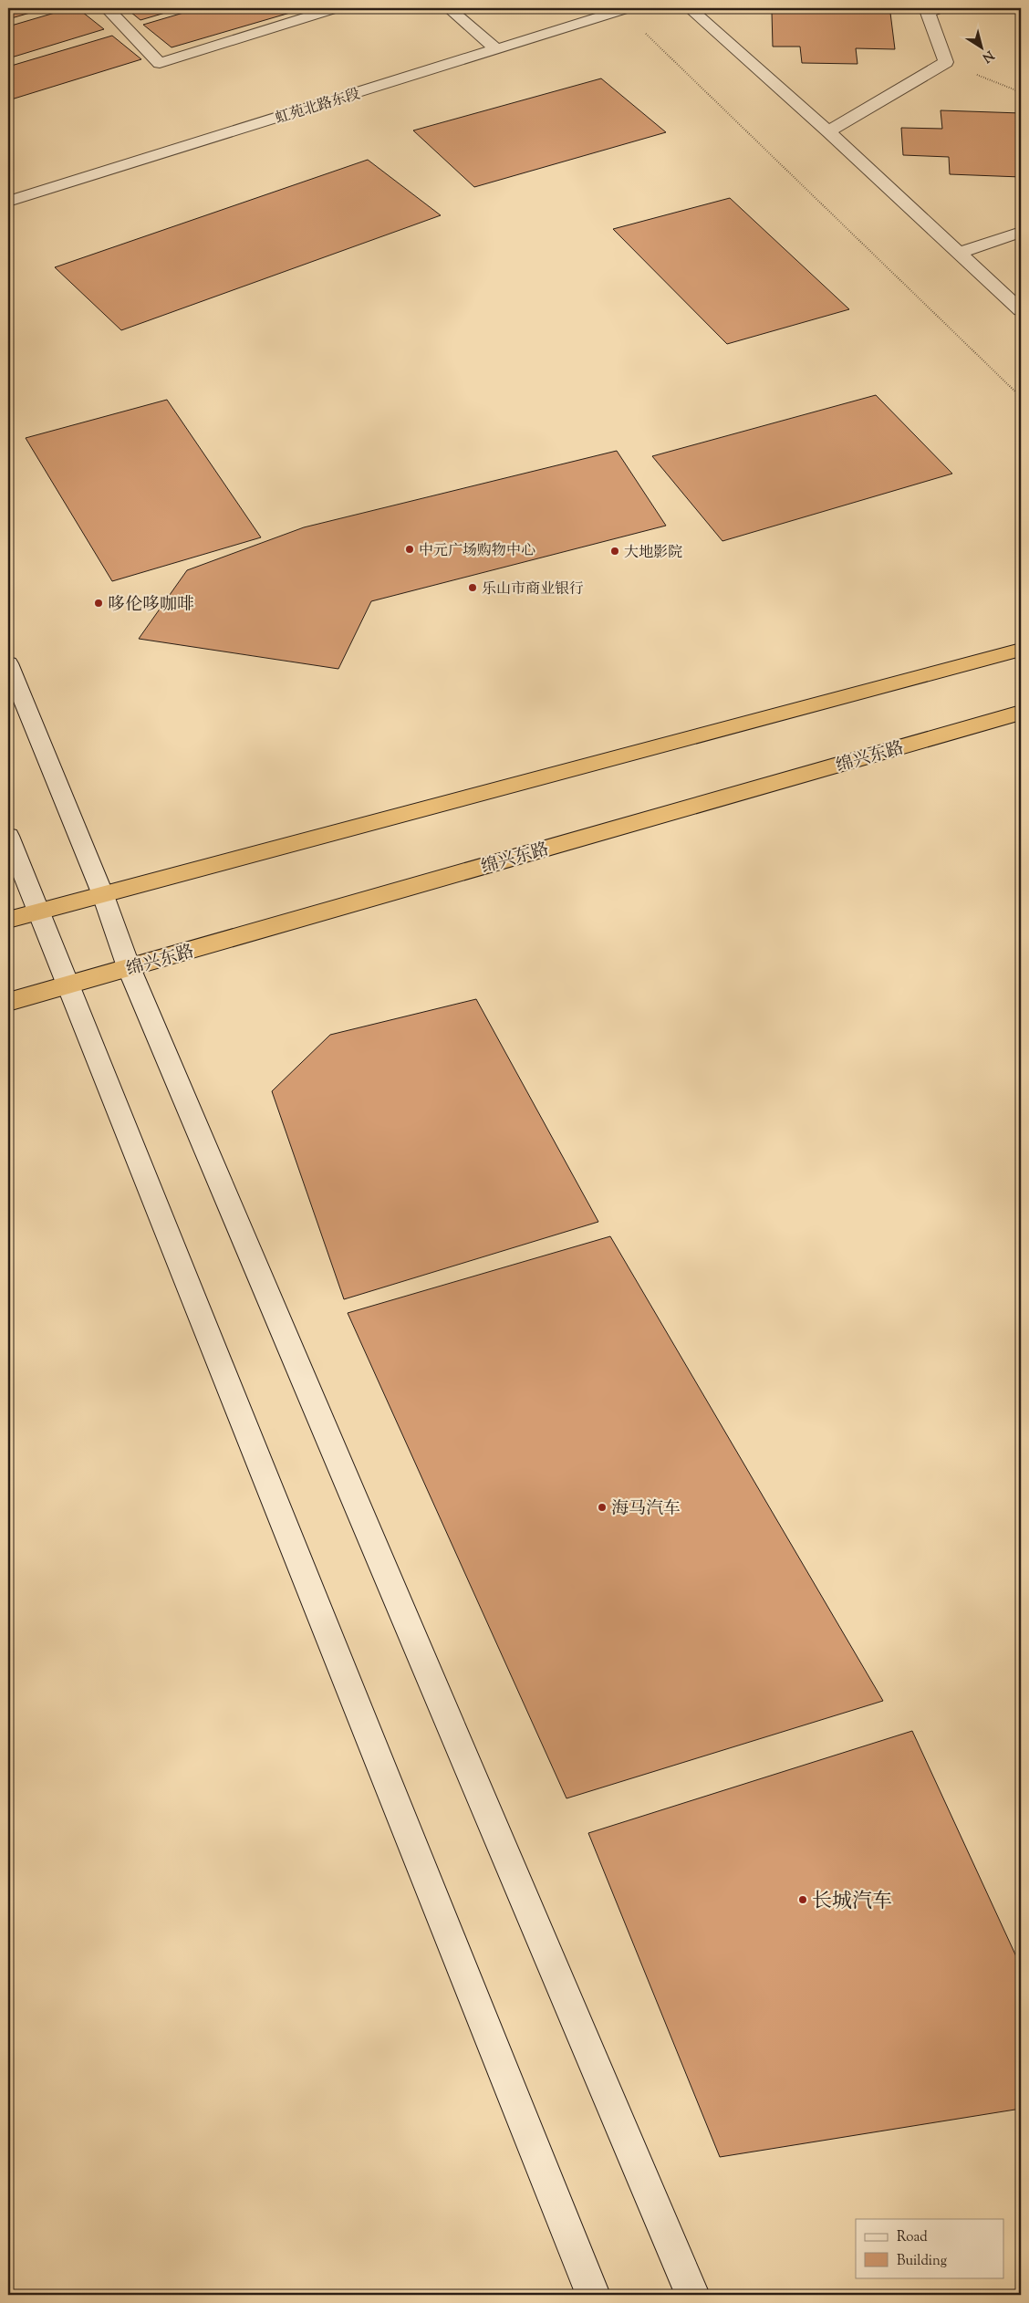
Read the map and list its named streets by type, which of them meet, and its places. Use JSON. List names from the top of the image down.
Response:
{
  "streets": {
    "highway": ["绵兴东路"],
    "street": ["虹苑北路东段"]
  },
  "places": [
    "中元广场购物中心",
    "大地影院",
    "乐山市商业银行",
    "哆伦哆咖啡",
    "海马汽车",
    "长城汽车"
  ],
  "legend": ["Road", "Building"],
  "north": "bottom right"
}
